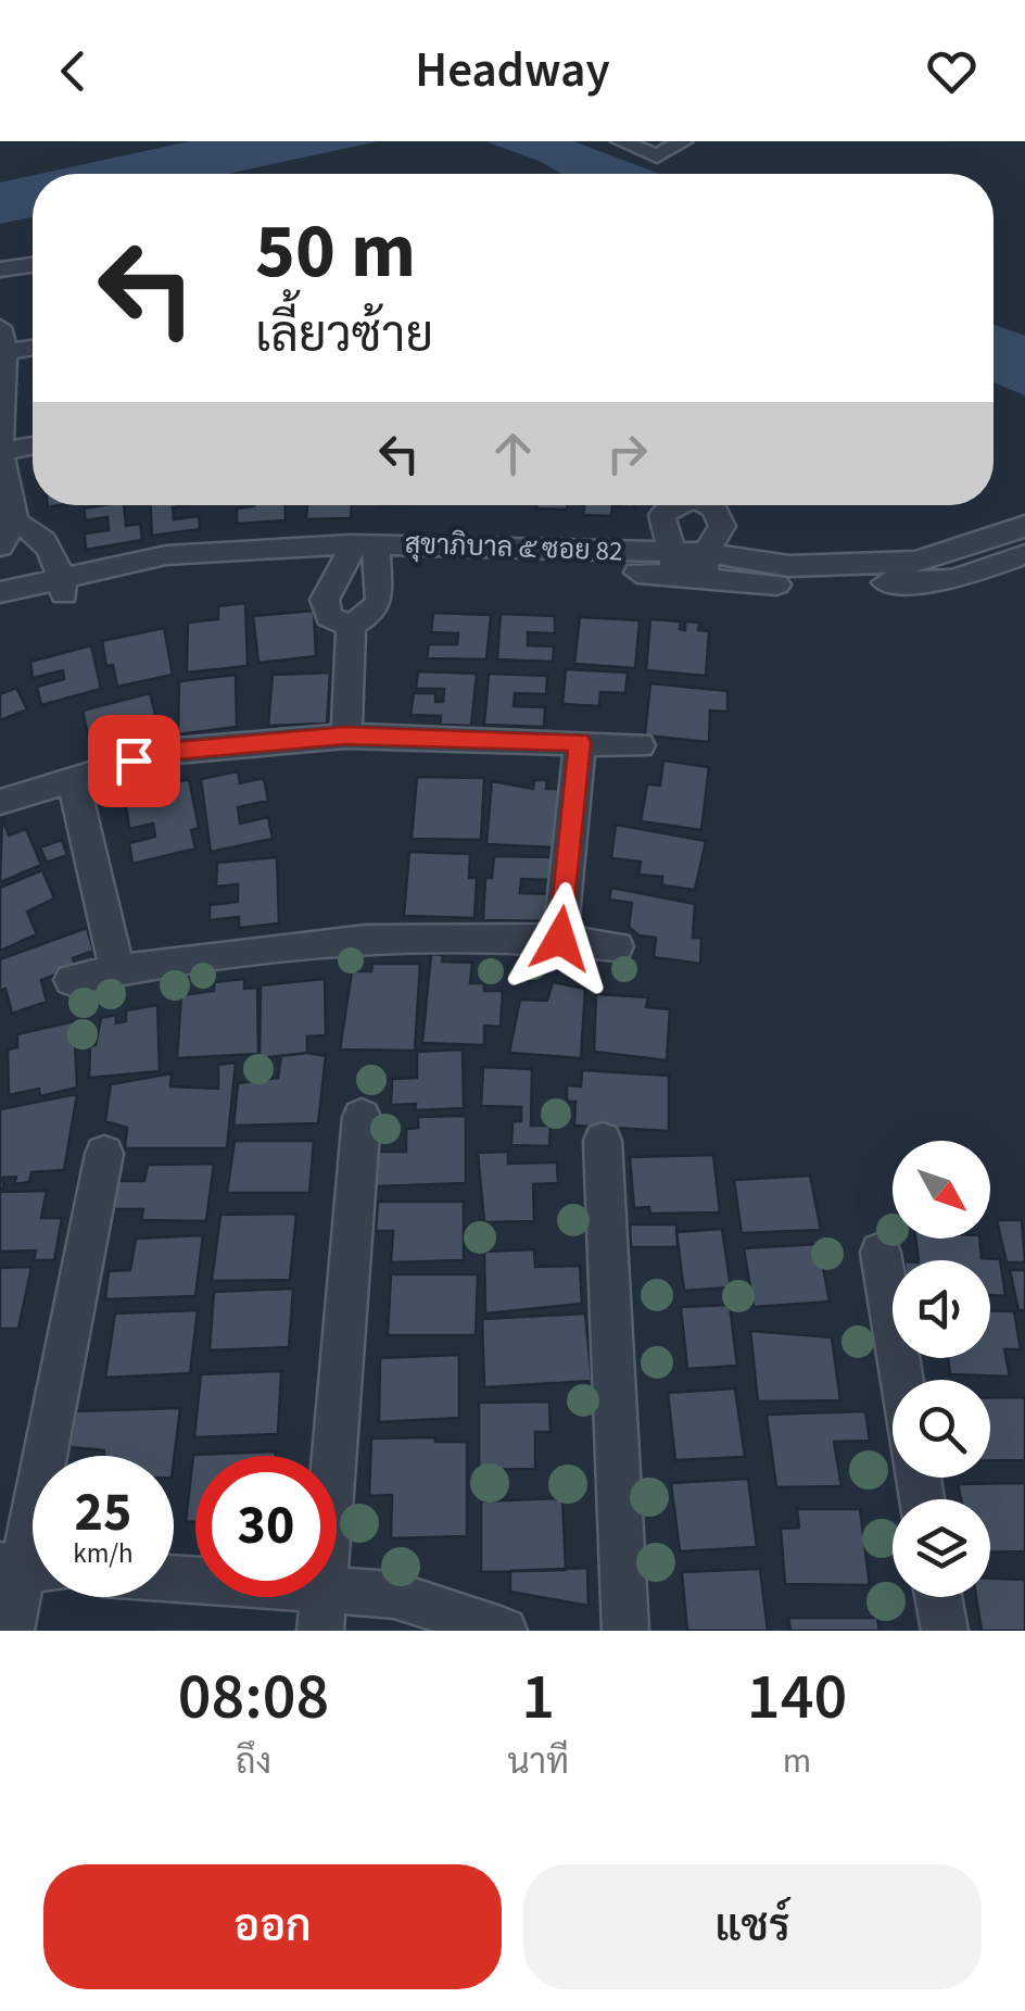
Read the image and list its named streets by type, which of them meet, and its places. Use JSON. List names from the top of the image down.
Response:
{
  "streets": {
    "street": ["สุขาภิบาล ๕ ซอย 82"]
  },
  "north": "bottom right",
  "page": {
    "header": "Headway",
    "turn": ["50 m", "เลี้ยวซ้าย"],
    "speed": "25 km/h",
    "limit": "30",
    "eta": [
      "08:08",
      "ถึง",
      "1",
      "นาที",
      "140",
      "m"
    ],
    "buttons": ["ออก", "แชร์"]
  }
}
